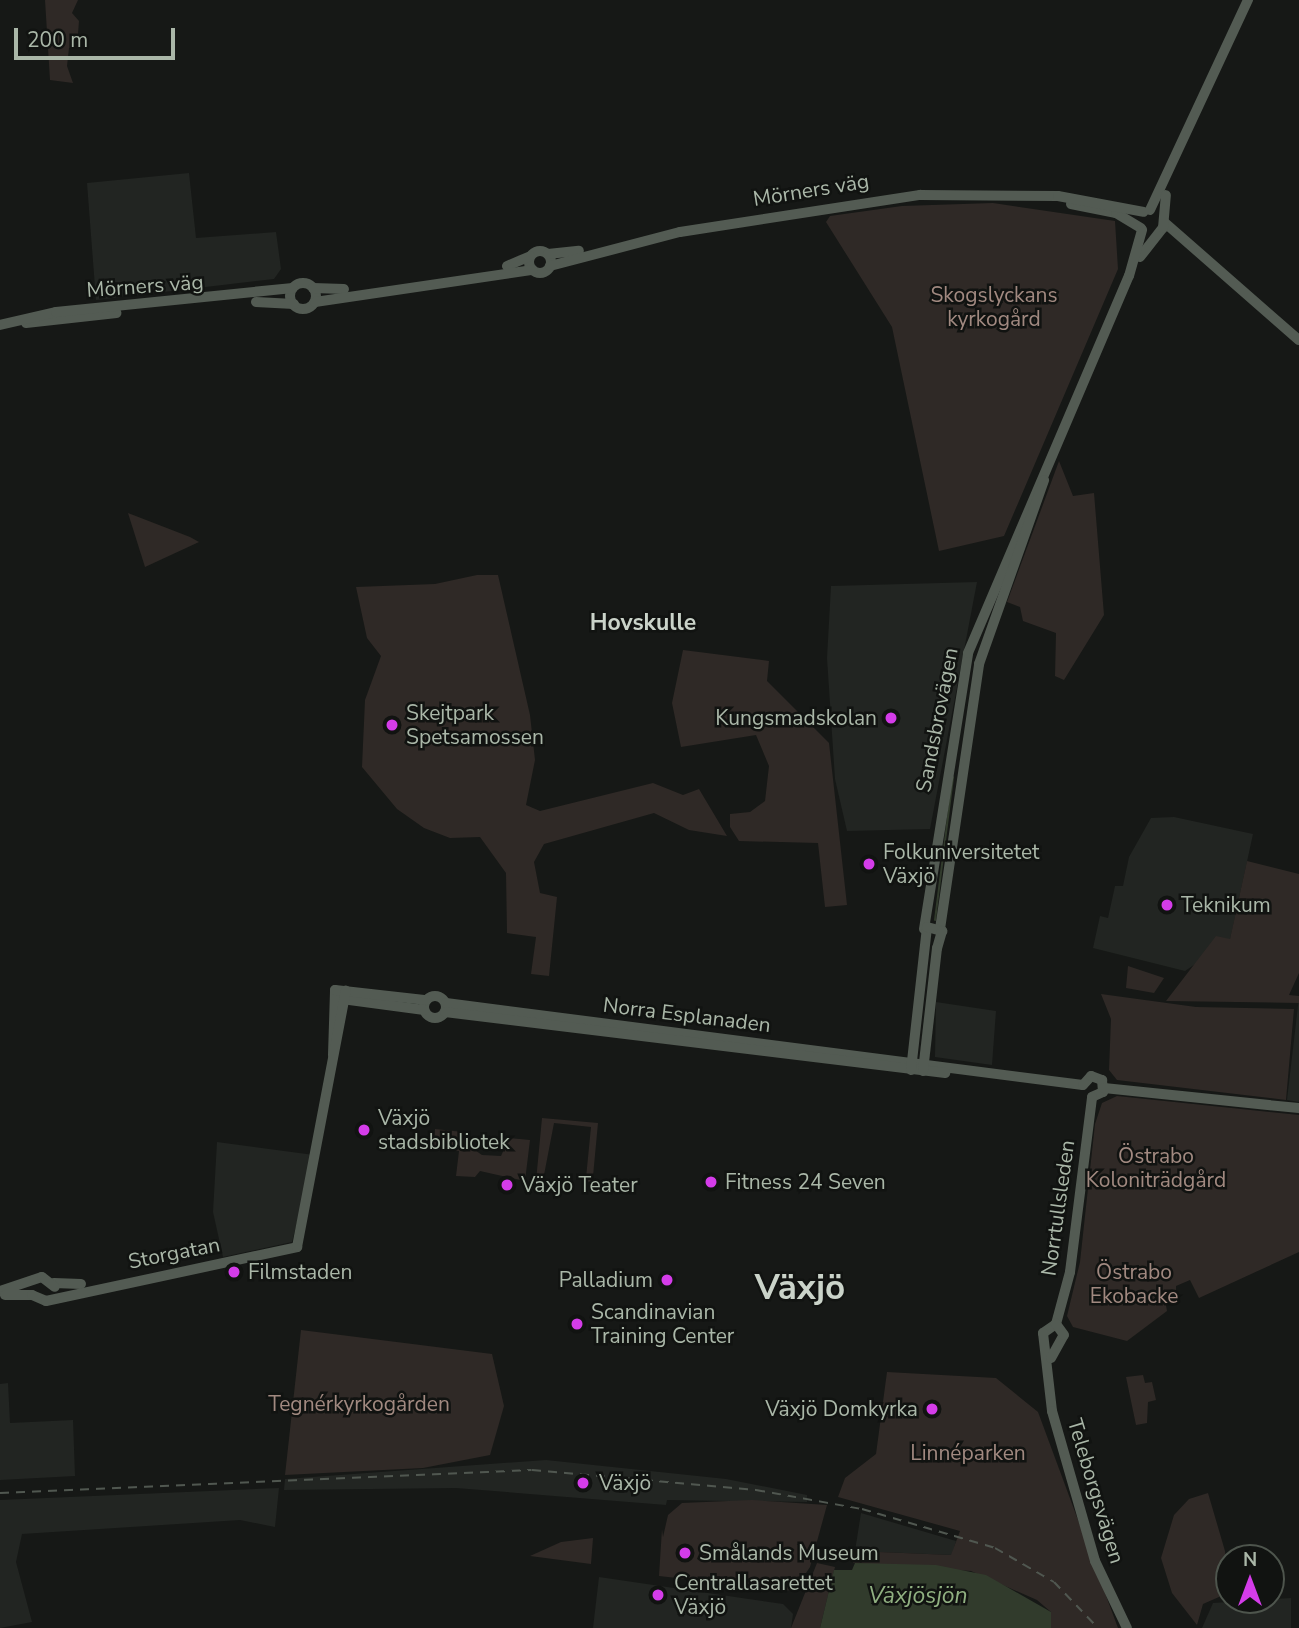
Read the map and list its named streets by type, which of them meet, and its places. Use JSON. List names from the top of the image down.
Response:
{
  "streets": {
    "main road": [
      "Mörners väg",
      "Sandsbrovägen",
      "Norra Esplanaden",
      "Norrtullsleden",
      "Storgatan",
      "Teleborgsvägen"
    ]
  },
  "crossings": [
    ["Mörners väg", "Sandsbrovägen"],
    ["Sandsbrovägen", "Norra Esplanaden"],
    ["Norra Esplanaden", "Storgatan"],
    ["Norrtullsleden", "Teleborgsvägen"]
  ],
  "districts": ["Hovskulle", "Växjö"],
  "water": ["Växjösjön"],
  "parks": [
    "Skogslyckans kyrkogård",
    "Östrabo Koloniträdgård",
    "Östrabo Ekobacke",
    "Tegnérkyrkogården",
    "Linnéparken"
  ],
  "places": [
    "Kungsmadskolan",
    "Skejtpark Spetsamossen",
    "Folkuniversitetet Växjö",
    "Teknikum",
    "Växjö stadsbibliotek",
    "Fitness 24 Seven",
    "Växjö Teater",
    "Filmstaden",
    "Palladium",
    "Scandinavian Training Center",
    "Växjö Domkyrka",
    "Växjö",
    "Smålands Museum",
    "Centrallasarettet Växjö"
  ],
  "scale_bar": "200 m",
  "north": "top"
}
